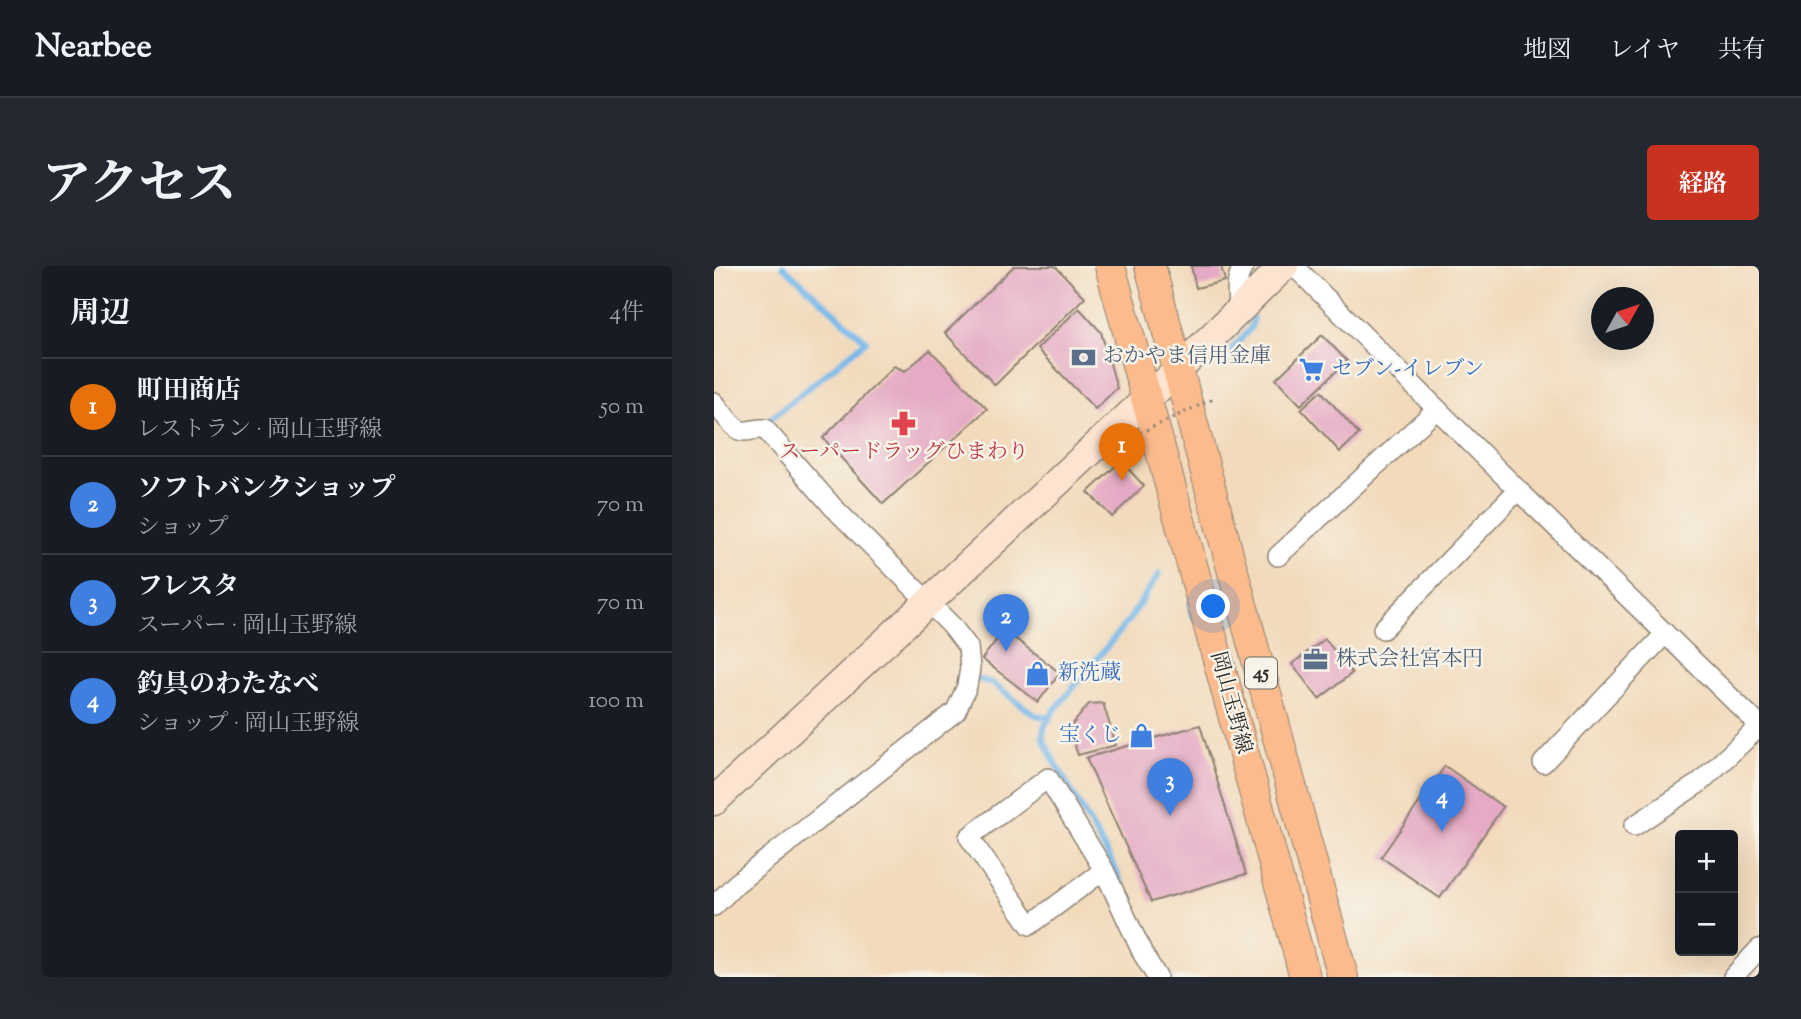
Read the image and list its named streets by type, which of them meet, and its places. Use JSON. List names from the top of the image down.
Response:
{
  "streets": {
    "main road": ["45", "岡山玉野線"]
  },
  "places": {
    "bank": ["おかやま信用金庫"],
    "supermarket": ["セブン-イレブン"],
    "pharmacy": ["スーパードラッグひまわり"],
    "office": ["株式会社宮本円"],
    "shop": ["新洗蔵", "宝くじ"]
  },
  "north": "top right",
  "page": {
    "header": "Nearbee",
    "nav": ["地図", "レイヤ", "共有"],
    "title": "アクセス",
    "buttons": "経路",
    "heading": ["周辺", "4件"],
    "list": [
      {
        "mark": "1",
        "name": "町田商店",
        "note": "レストラン · 岡山玉野線",
        "value": "50 m"
      },
      {
        "mark": "2",
        "name": "ソフトバンクショップ",
        "note": "ショップ",
        "value": "70 m"
      },
      {
        "mark": "3",
        "name": "フレスタ",
        "note": "スーパー · 岡山玉野線",
        "value": "70 m"
      },
      {
        "mark": "4",
        "name": "釣具のわたなべ",
        "note": "ショップ · 岡山玉野線",
        "value": "100 m"
      }
    ],
    "pins": [
      "1",
      "2",
      "3",
      "4"
    ],
    "map_buttons": ["+", "−"]
  }
}
